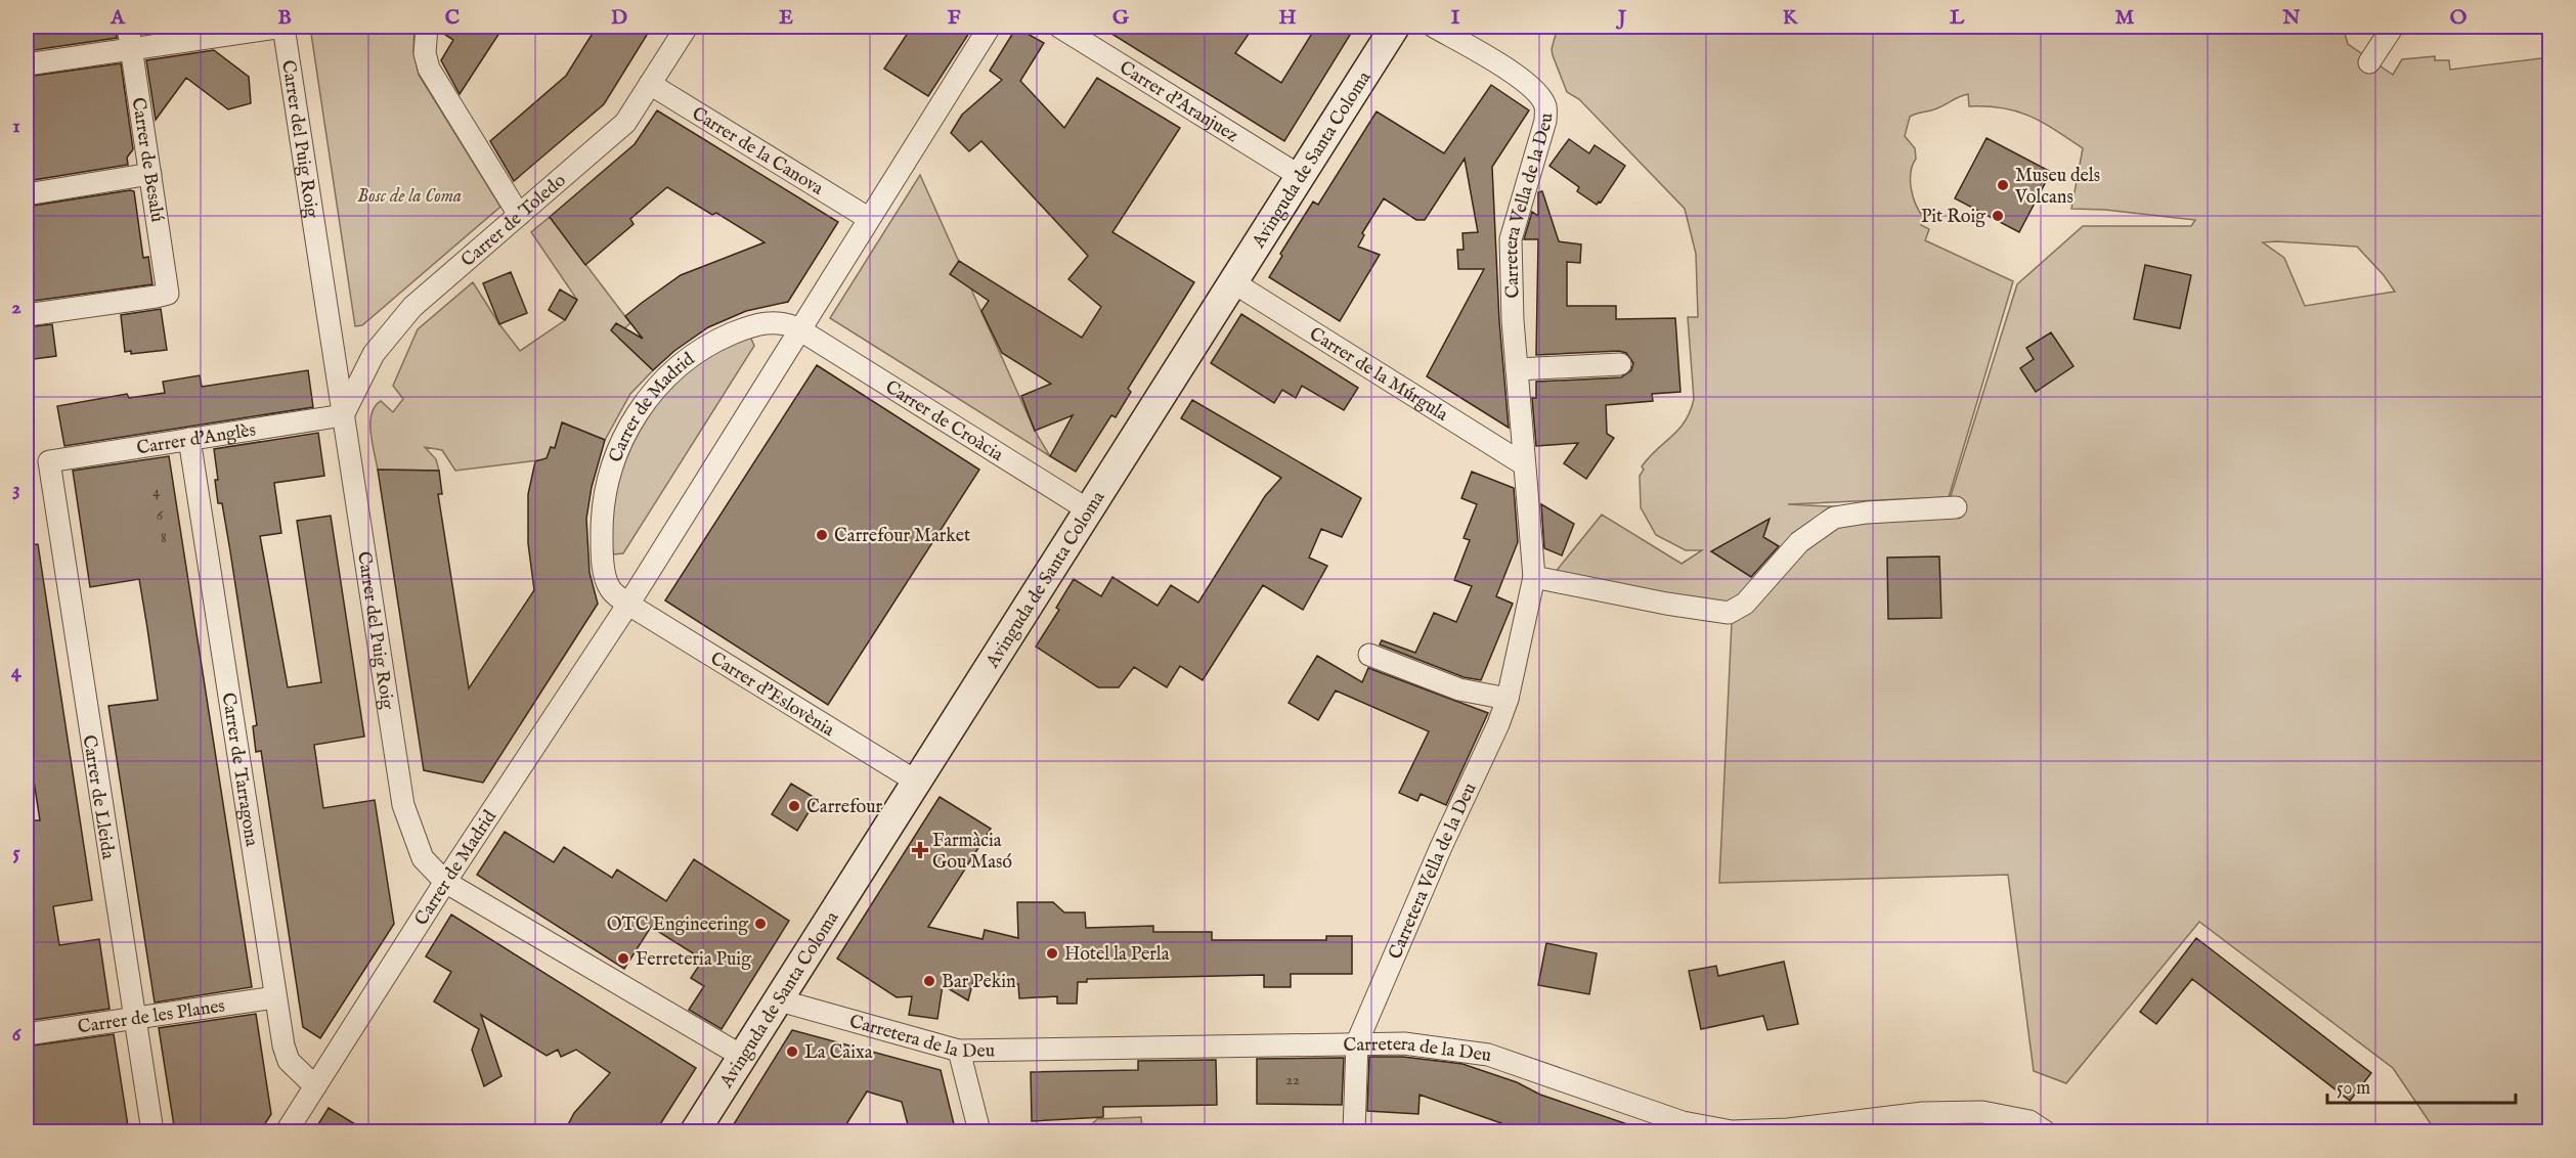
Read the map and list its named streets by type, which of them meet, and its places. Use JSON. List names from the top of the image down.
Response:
{
  "streets": {
    "main road": ["Avinguda de Santa Coloma"],
    "street": [
      "Carrer d'Aranjuez",
      "Carrer del Puig Roig",
      "Carrer de la Canova",
      "Carrer de Besalú",
      "Carretera Vella de la Deu",
      "Carrer de Toledo",
      "Carrer de la Múrgula",
      "Carrer de Madrid",
      "Carrer de Croàcia",
      "Carrer d'Anglès",
      "Carrer d'Eslovènia",
      "Carrer de Tarragona",
      "Carrer de Lleida",
      "Carrer de les Planes",
      "Carretera de la Deu"
    ]
  },
  "crossings": [
    ["Carrer d'Aranjuez", "Avinguda de Santa Coloma"],
    ["Carrer del Puig Roig", "Avinguda de Santa Coloma"],
    ["Carrer del Puig Roig", "Carrer de Toledo"],
    ["Carrer del Puig Roig", "Carrer de Madrid"],
    ["Carrer del Puig Roig", "Carrer d'Anglès"],
    ["Carrer de la Canova", "Carrer de Toledo"],
    ["Carrer de la Canova", "Carrer de Madrid"],
    ["Avinguda de Santa Coloma", "Carrer de la Múrgula"],
    ["Avinguda de Santa Coloma", "Carrer de Croàcia"],
    ["Avinguda de Santa Coloma", "Carrer d'Eslovènia"],
    ["Avinguda de Santa Coloma", "Carretera de la Deu"],
    ["Carretera Vella de la Deu", "Carrer de la Múrgula"],
    ["Carretera Vella de la Deu", "Carretera de la Deu"],
    ["Carrer de Toledo", "Carrer d'Anglès"],
    ["Carrer de Madrid", "Carrer de Croàcia"],
    ["Carrer de Madrid", "Carrer d'Eslovènia"],
    ["Carrer de Madrid", "Carrer de Tarragona"],
    ["Carrer d'Anglès", "Carrer de Tarragona"],
    ["Carrer d'Anglès", "Carrer de Lleida"],
    ["Carrer de Tarragona", "Carrer de les Planes"],
    ["Carrer de Lleida", "Carrer de les Planes"]
  ],
  "parks": ["Bosc de la Coma"],
  "places": {
    "other": [
      "Museu dels Volcans",
      "Pit Roig",
      "Carrefour Market",
      "Carrefour",
      "OTC Engineering",
      "Hotel la Perla",
      "Ferreteria Puig",
      "Bar Pekin",
      "La Caixa"
    ],
    "health": ["Farmàcia Gou Masó"]
  },
  "house_numbers": [
    "4",
    "6",
    "8",
    "22"
  ],
  "scale_bar": "50 m",
  "grid": {
    "columns": [
      "A",
      "B",
      "C",
      "D",
      "E",
      "F",
      "G",
      "H",
      "I",
      "J",
      "K",
      "L",
      "M",
      "N",
      "O"
    ],
    "rows": [
      "1",
      "2",
      "3",
      "4",
      "5",
      "6"
    ]
  }
}
